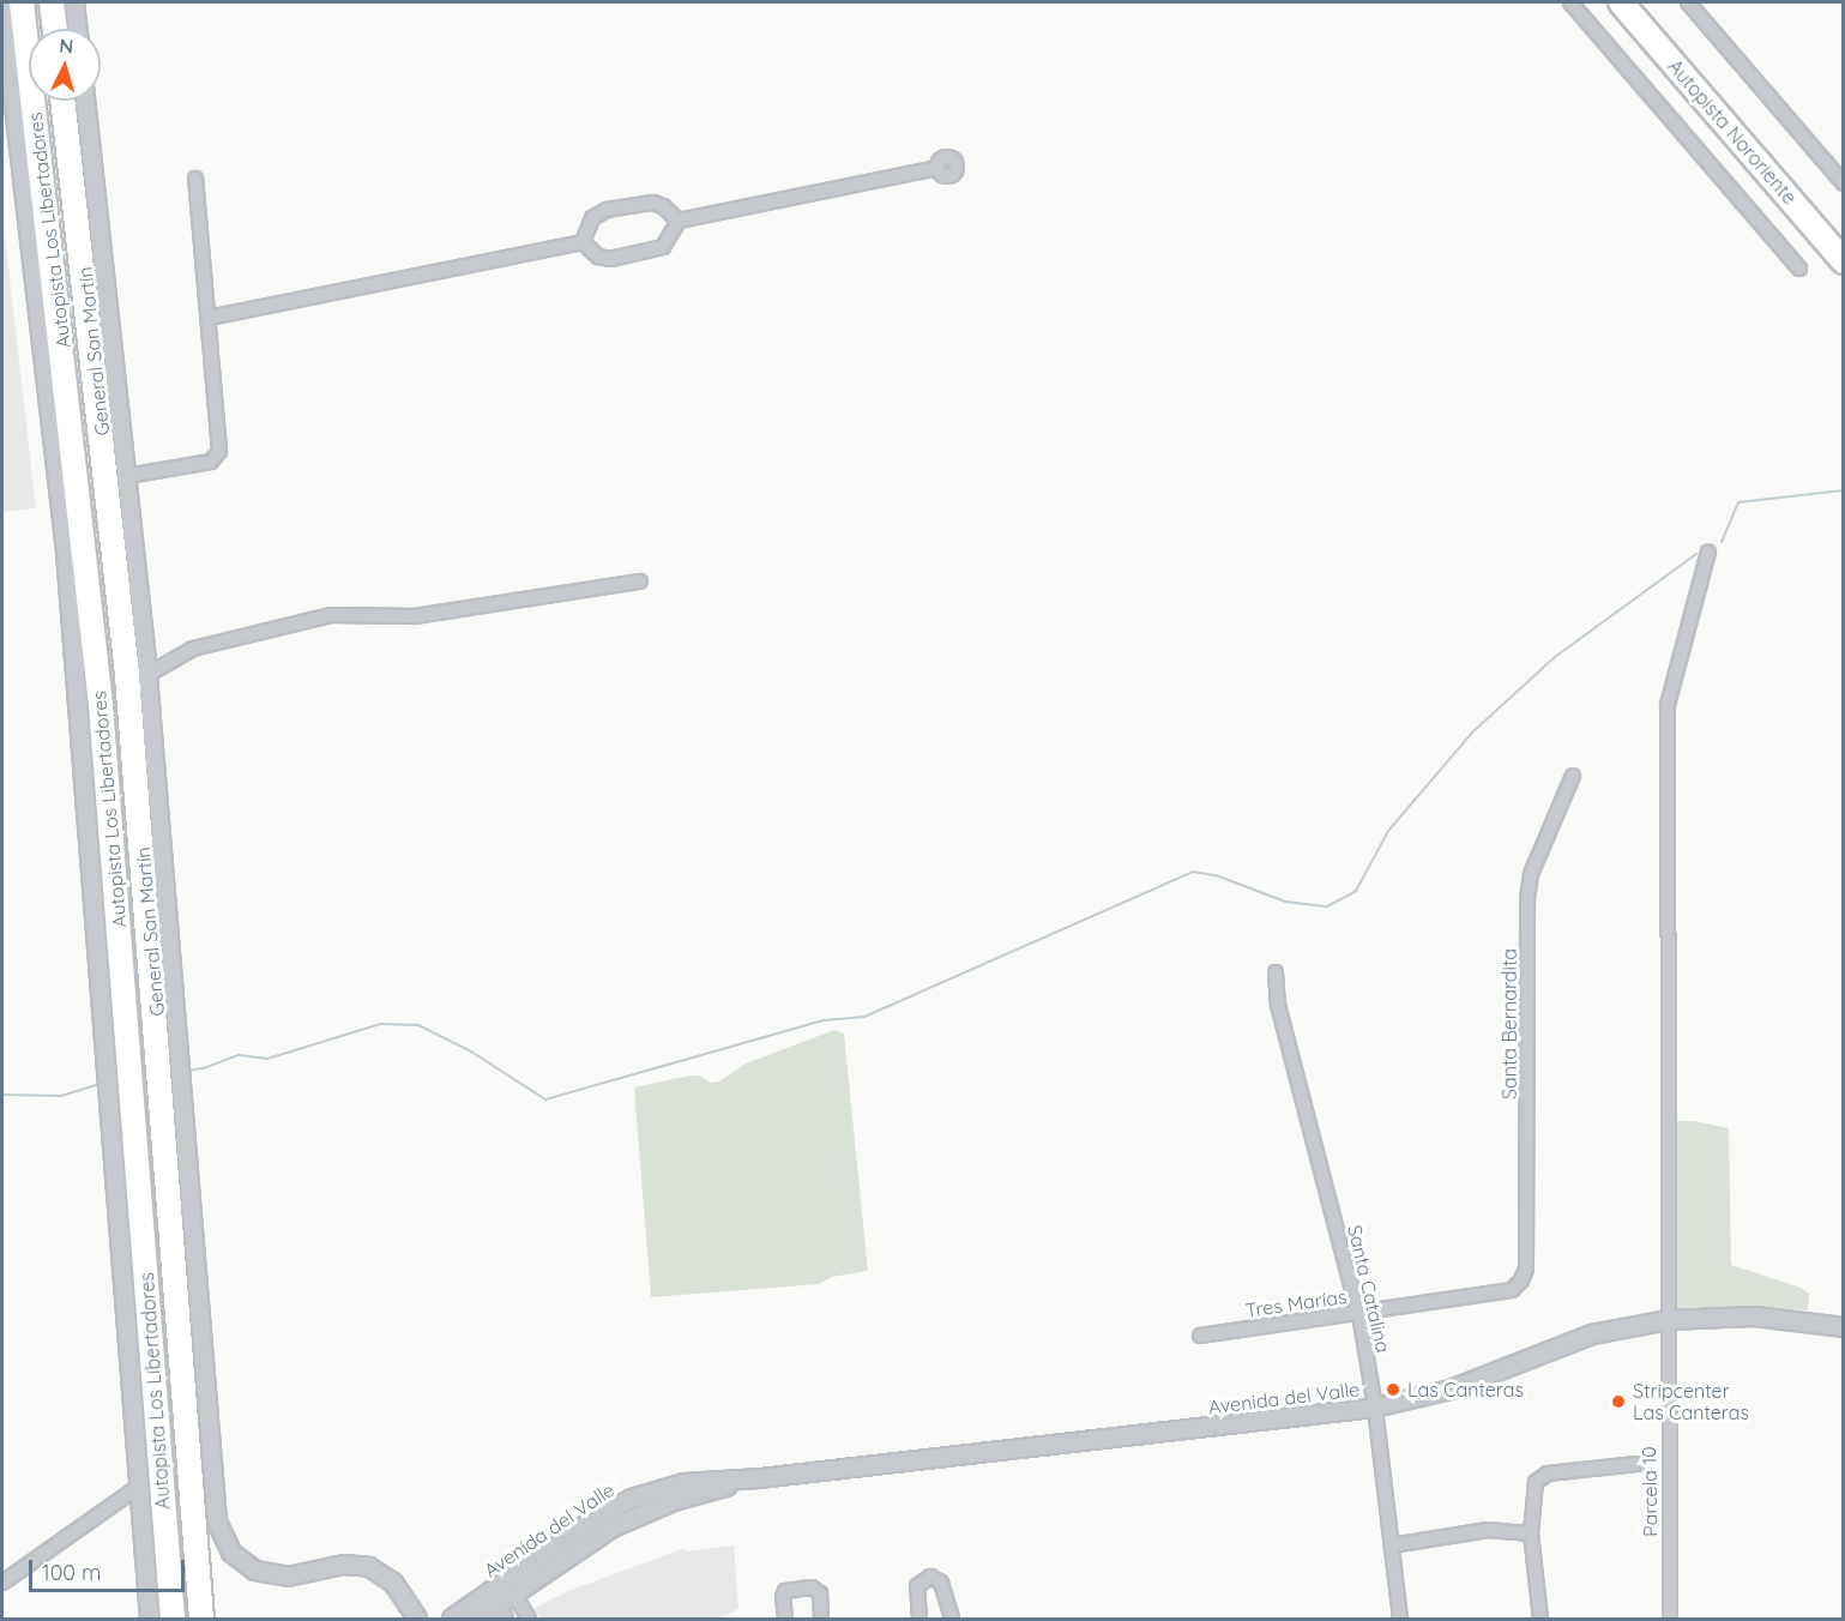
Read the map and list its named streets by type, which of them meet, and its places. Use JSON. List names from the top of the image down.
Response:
{
  "streets": {
    "highway": ["Autopista Nororiente", "Autopista Los Libertadores"],
    "street": [
      "General San Martín",
      "Santa Bernardita",
      "Santa Catalina",
      "Tres Marías",
      "Avenida del Valle",
      "Parcela 10"
    ]
  },
  "crossings": [
    ["Autopista Los Libertadores", "General San Martín"],
    ["Santa Bernardita", "Tres Marías"],
    ["Santa Catalina", "Tres Marías"],
    ["Santa Catalina", "Avenida del Valle"],
    ["Avenida del Valle", "Parcela 10"]
  ],
  "places": ["Las Canteras", "Stripcenter Las Canteras"],
  "scale_bar": "100 m",
  "north": "top"
}
